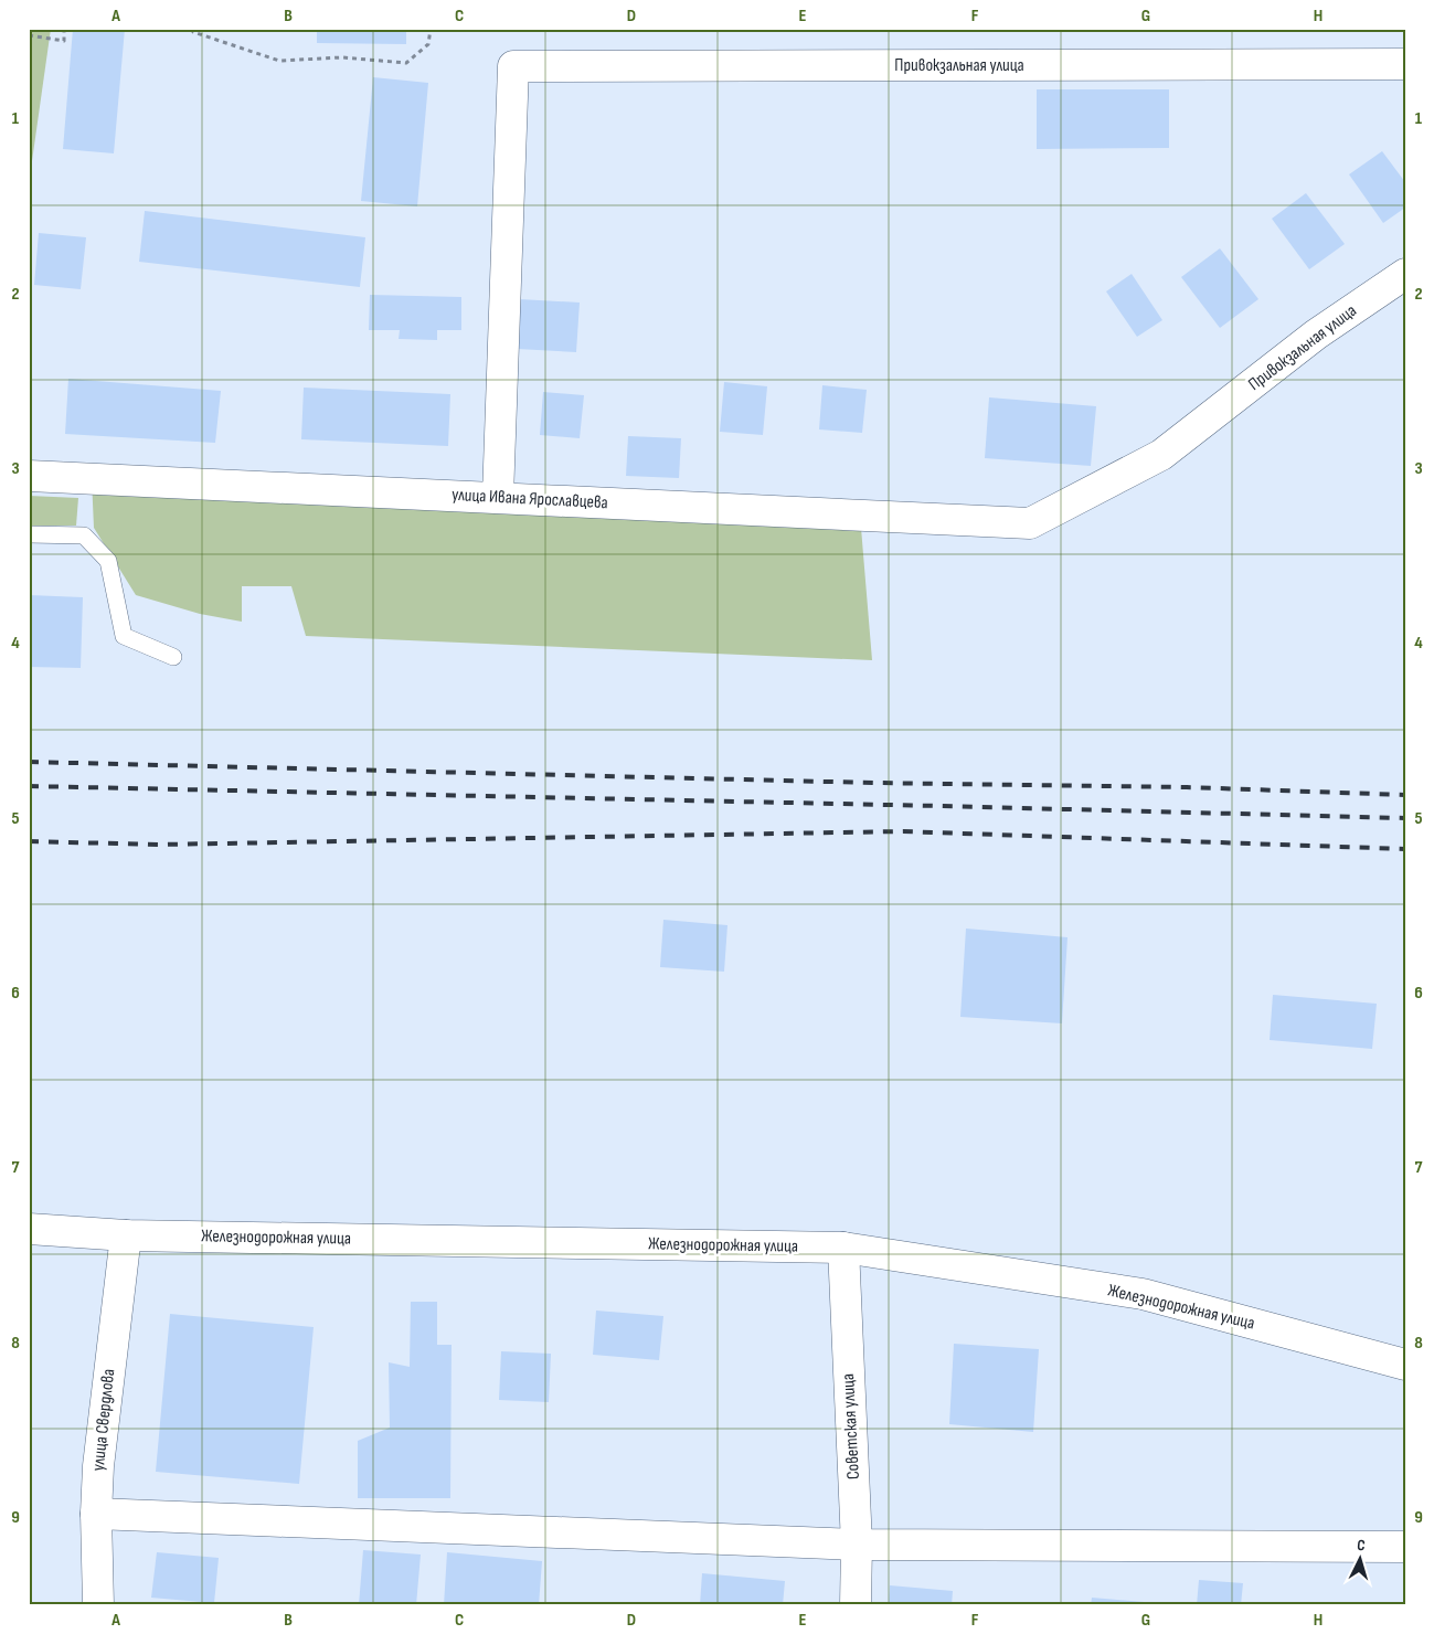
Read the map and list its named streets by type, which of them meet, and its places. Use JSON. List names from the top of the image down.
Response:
{
  "streets": {
    "street": [
      "Привокзальная улица",
      "улица Ивана Ярославцева",
      "Железнодорожная улица",
      "улица Свердлова",
      "Советская улица"
    ]
  },
  "crossings": [
    ["Привокзальная улица", "улица Ивана Ярославцева"],
    ["Железнодорожная улица", "улица Свердлова"],
    ["Железнодорожная улица", "Советская улица"]
  ],
  "north": "top",
  "grid": {
    "columns": [
      "A",
      "B",
      "C",
      "D",
      "E",
      "F",
      "G",
      "H"
    ],
    "rows": [
      "1",
      "2",
      "3",
      "4",
      "5",
      "6",
      "7",
      "8",
      "9"
    ]
  }
}
